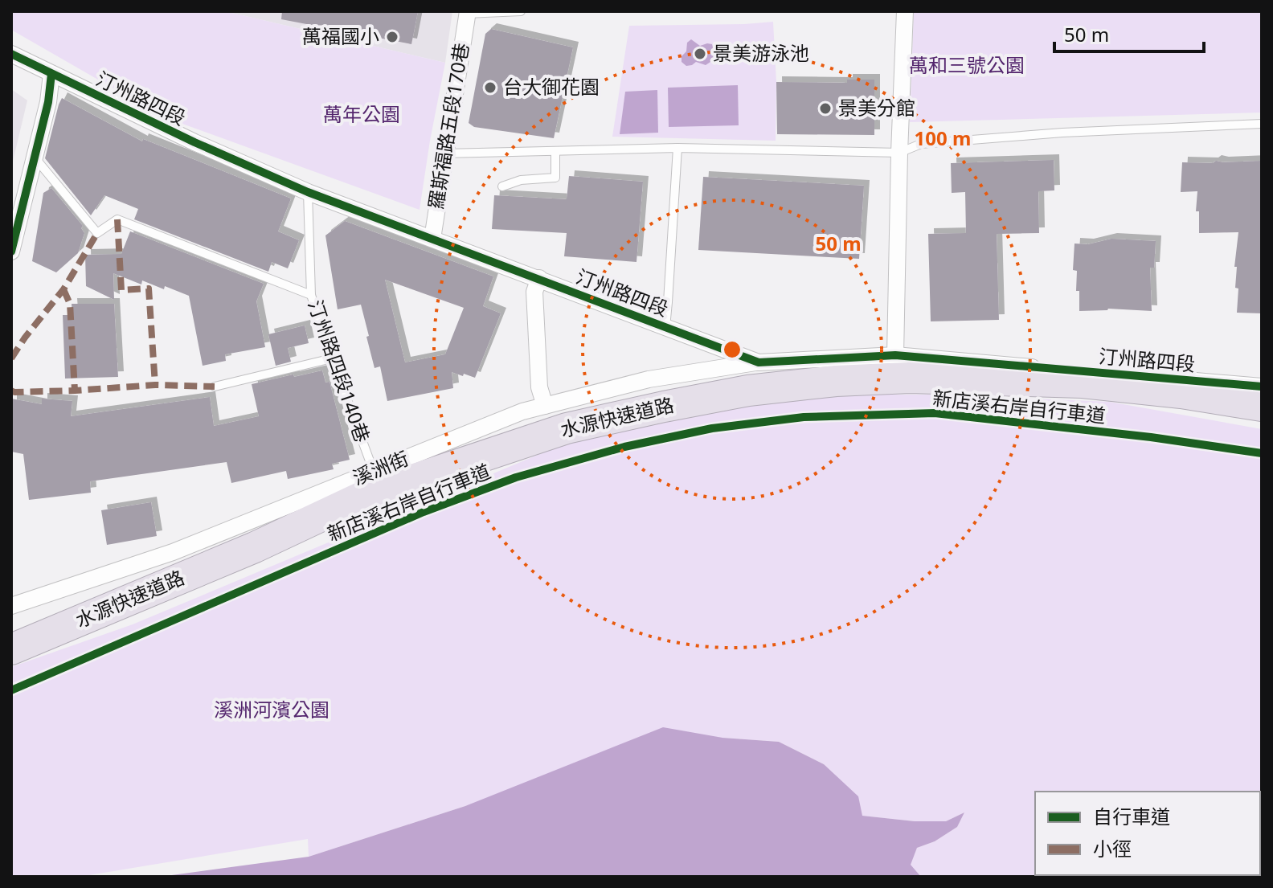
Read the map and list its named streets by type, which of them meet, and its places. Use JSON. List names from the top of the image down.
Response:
{
  "streets": {
    "highway": ["水源快速道路"],
    "street": ["汀州路四段", "羅斯福路五段170巷", "溪洲街"],
    "lane": ["汀州路四段140巷"],
    "cycle path": ["新店溪右岸自行車道"]
  },
  "crossings": [
    ["汀州路四段", "羅斯福路五段170巷"],
    ["汀州路四段", "汀州路四段140巷"],
    ["汀州路四段", "溪洲街"],
    ["汀州路四段140巷", "溪洲街"]
  ],
  "parks": ["萬和三號公園", "萬年公園", "溪洲河濱公園"],
  "places": [
    "萬福國小",
    "景美游泳池",
    "台大御花園",
    "景美分館"
  ],
  "legend": ["自行車道", "小徑"],
  "scale_bar": "50 m",
  "rings": ["100 m", "50 m"]
}
